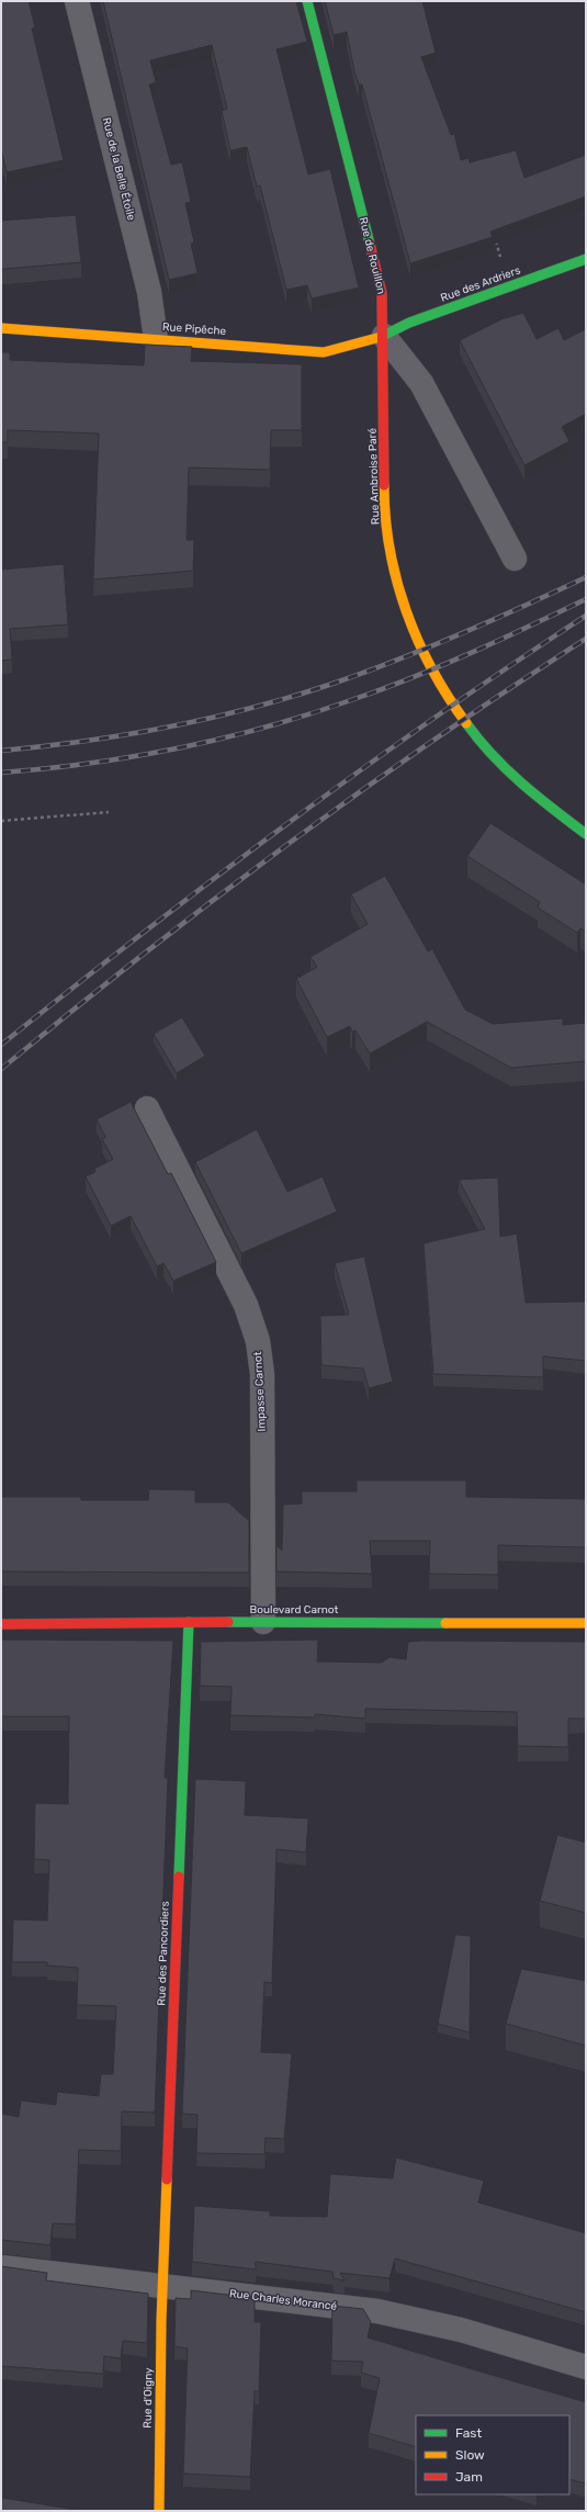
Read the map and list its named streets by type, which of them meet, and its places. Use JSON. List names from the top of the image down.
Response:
{
  "streets": {
    "street": [
      "Rue de la Belle Étoile",
      "Rue de Rouillon",
      "Rue des Ardriers",
      "Rue Pipêche",
      "Rue Ambroise Paré",
      "Impasse Carnot",
      "Boulevard Carnot",
      "Rue des Pancordiers",
      "Rue Charles Morancé",
      "Rue d'Oigny"
    ]
  },
  "crossings": [
    ["Rue de la Belle Étoile", "Rue Pipêche"],
    ["Rue de Rouillon", "Rue des Ardriers"],
    ["Rue de Rouillon", "Rue Pipêche"],
    ["Rue de Rouillon", "Rue Ambroise Paré"],
    ["Rue des Ardriers", "Rue Pipêche"],
    ["Rue des Ardriers", "Rue Ambroise Paré"],
    ["Rue Pipêche", "Rue Ambroise Paré"],
    ["Impasse Carnot", "Boulevard Carnot"],
    ["Boulevard Carnot", "Rue des Pancordiers"],
    ["Rue des Pancordiers", "Rue Charles Morancé"],
    ["Rue des Pancordiers", "Rue d'Oigny"],
    ["Rue Charles Morancé", "Rue d'Oigny"]
  ],
  "legend": ["Fast", "Slow", "Jam"]
}
